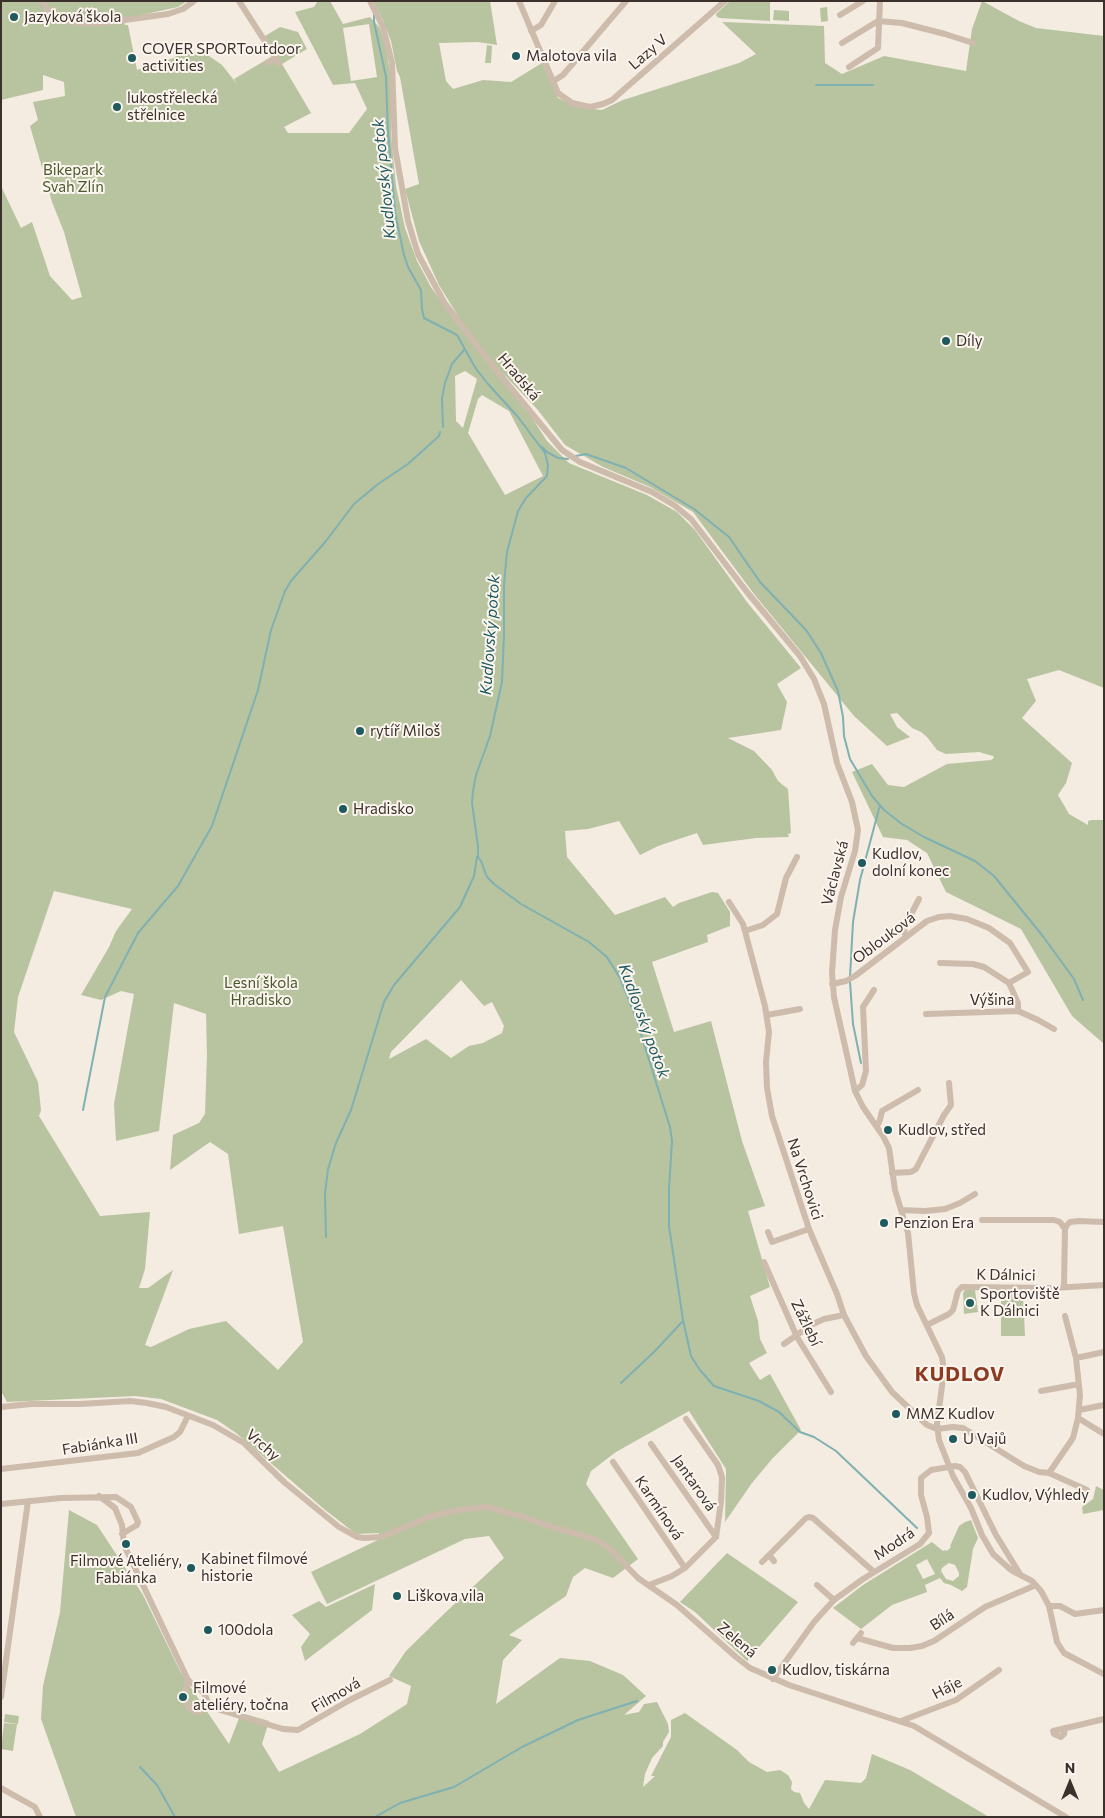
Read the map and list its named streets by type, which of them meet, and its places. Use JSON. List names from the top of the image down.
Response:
{
  "streets": {
    "street": [
      "Lazy V",
      "Hradská",
      "Václavská",
      "Oblouková",
      "Výšina",
      "Na Vrchovici",
      "K Dálnici",
      "Zážlebí",
      "Fabiánka III",
      "Vrchy",
      "Jantarová",
      "Karmínová",
      "Modrá",
      "Bílá",
      "Zelená",
      "Háje",
      "Filmová"
    ]
  },
  "crossings": [
    ["Hradská", "Václavská"],
    ["Václavská", "Oblouková"],
    ["Václavská", "Na Vrchovici"],
    ["Václavská", "K Dálnici"],
    ["Václavská", "Modrá"],
    ["Václavská", "Bílá"],
    ["Fabiánka III", "Vrchy"],
    ["Vrchy", "Zelená"],
    ["Modrá", "Zelená"],
    ["Zelená", "Háje"]
  ],
  "districts": ["KUDLOV"],
  "water": ["Kudlovský potok"],
  "parks": ["Bikepark Svah Zlín", "Lesní škola Hradisko"],
  "places": [
    "Jazyková škola",
    "Malotova vila",
    "COVER SPORToutdoor activities",
    "lukostřelecká střelnice",
    "Díly",
    "rytíř Miloš",
    "Hradisko",
    "Kudlov, dolní konec",
    "Kudlov, střed",
    "Penzion Era",
    "Sportoviště K Dálnici",
    "MMZ Kudlov",
    "U Vajů",
    "Kudlov, Výhledy",
    "Filmové Ateliéry, Fabiánka",
    "Kabinet filmové historie",
    "Liškova vila",
    "100dola",
    "Kudlov, tiskárna",
    "Filmové ateliéry, točna"
  ],
  "north": "top"
}
